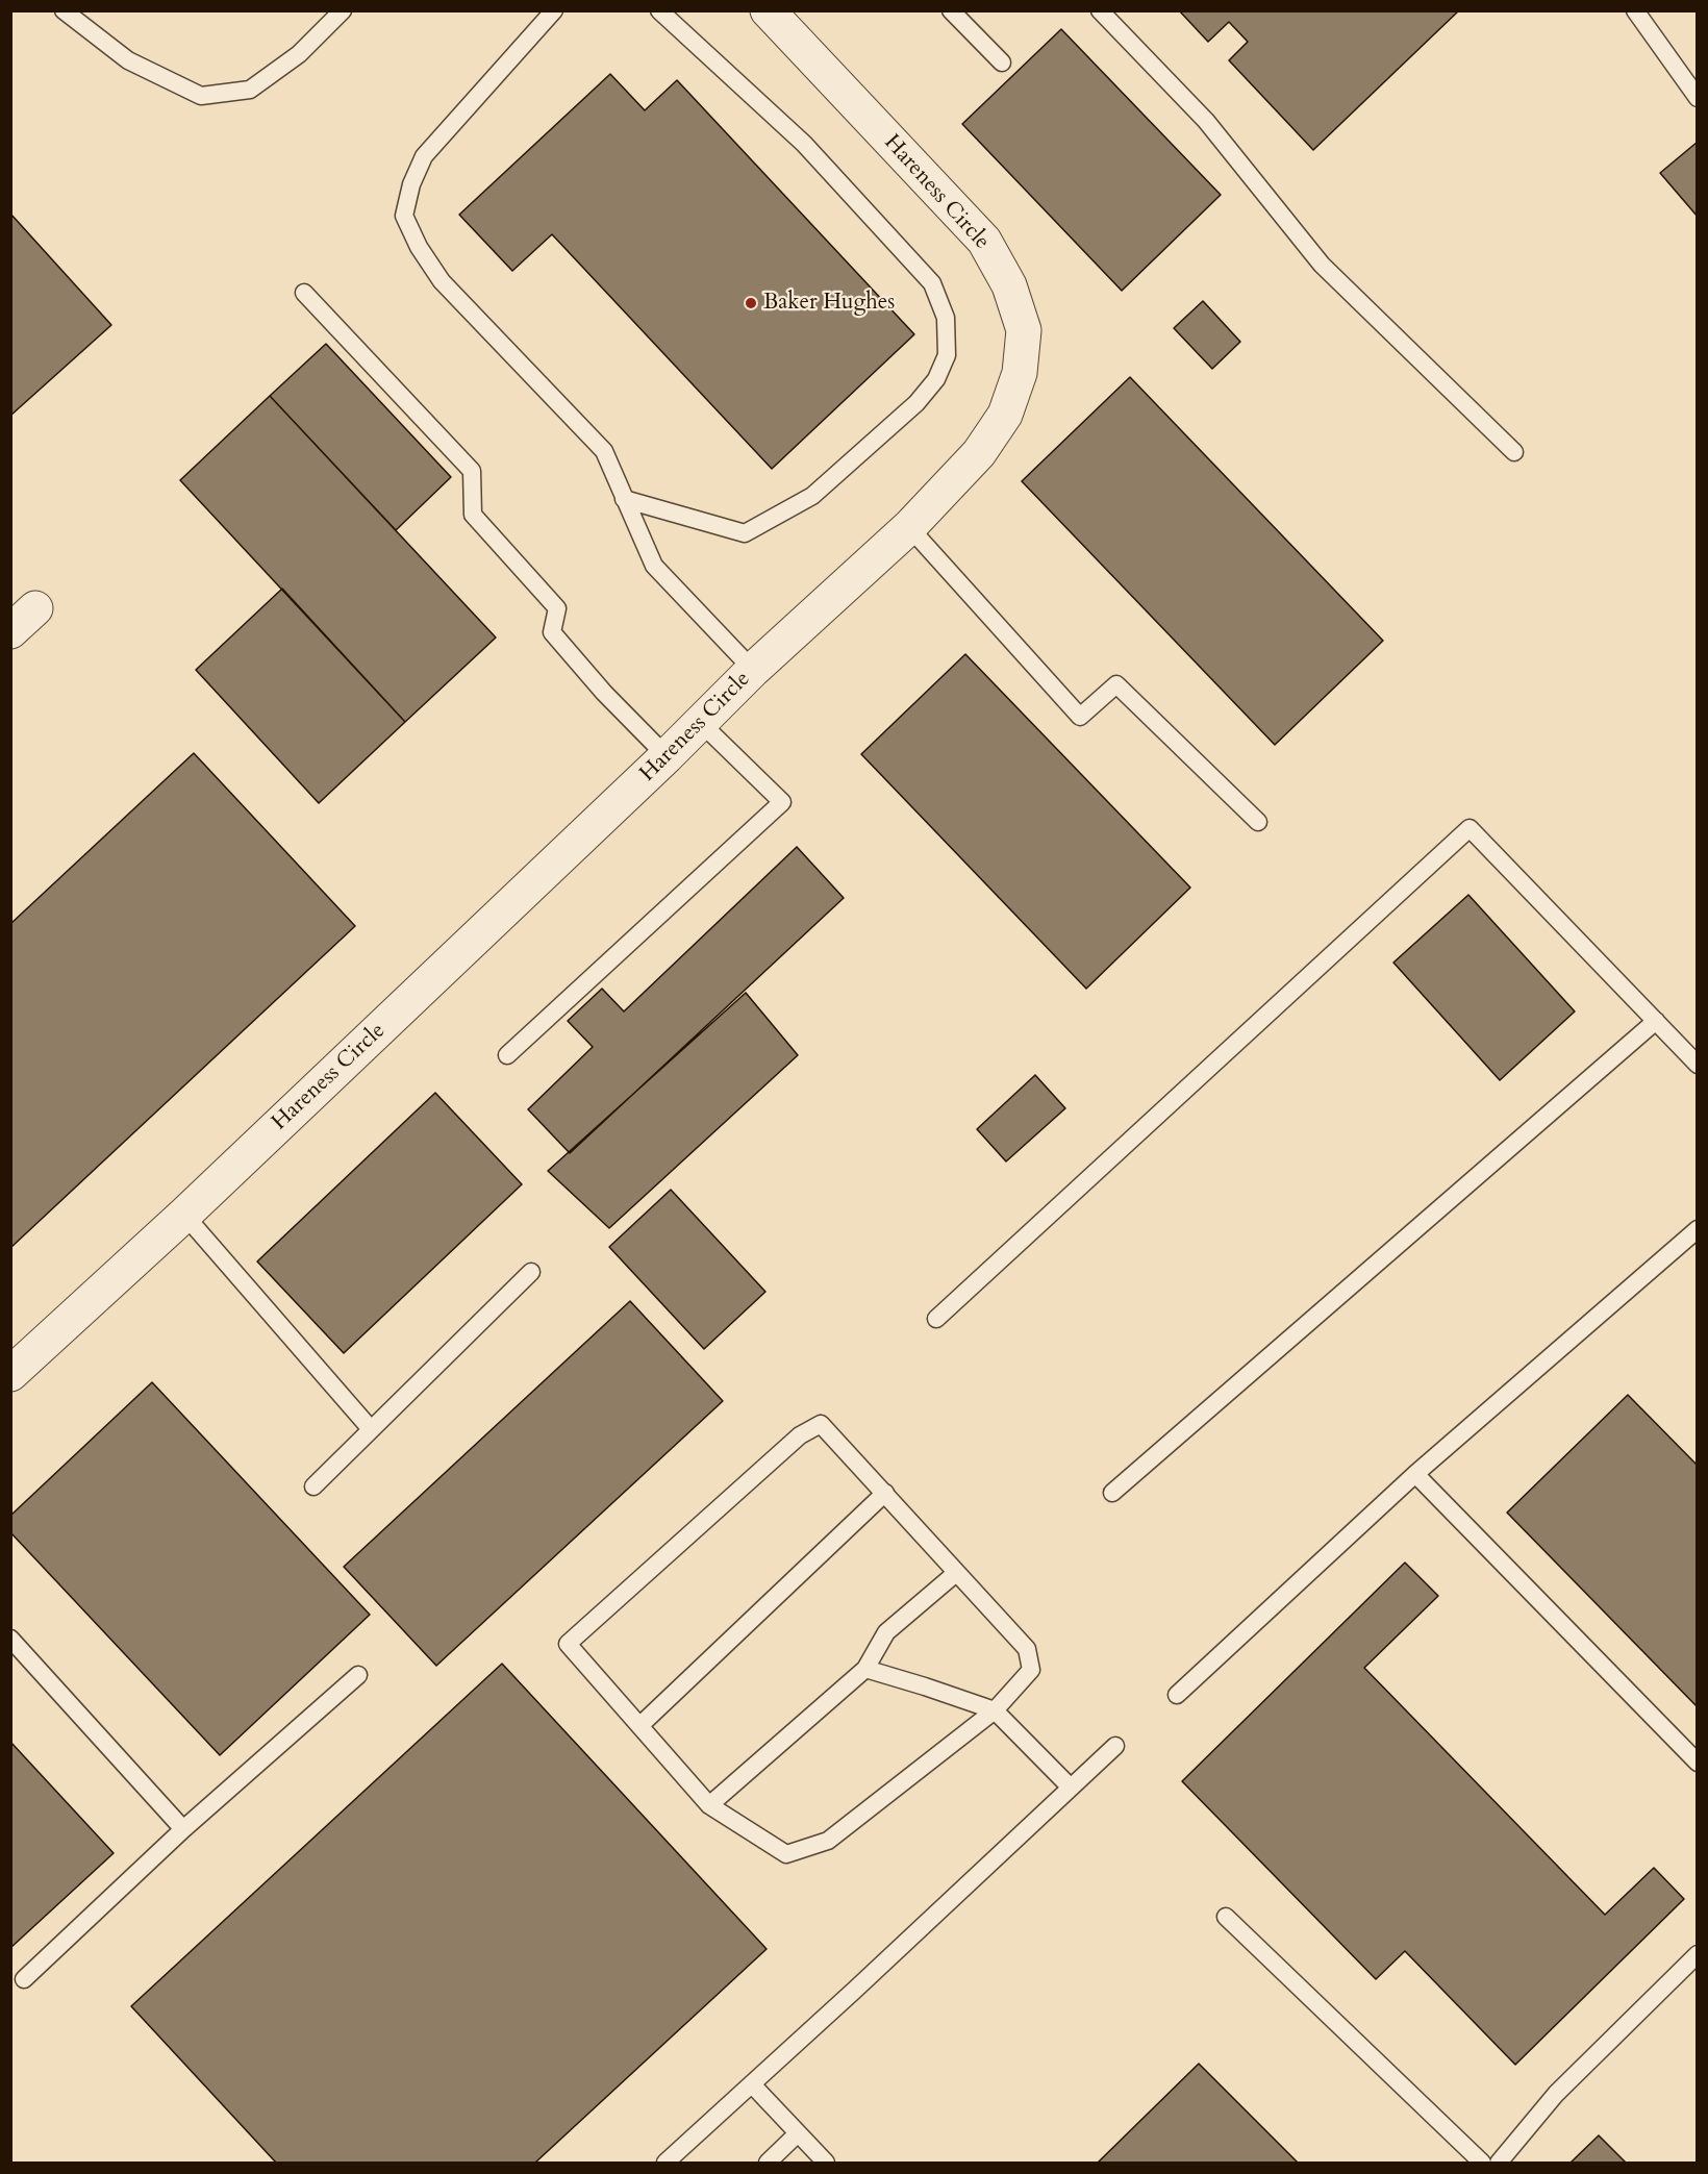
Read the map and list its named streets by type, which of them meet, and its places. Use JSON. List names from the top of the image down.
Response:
{
  "streets": {
    "street": ["Hareness Circle"]
  },
  "places": ["Baker Hughes"]
}
